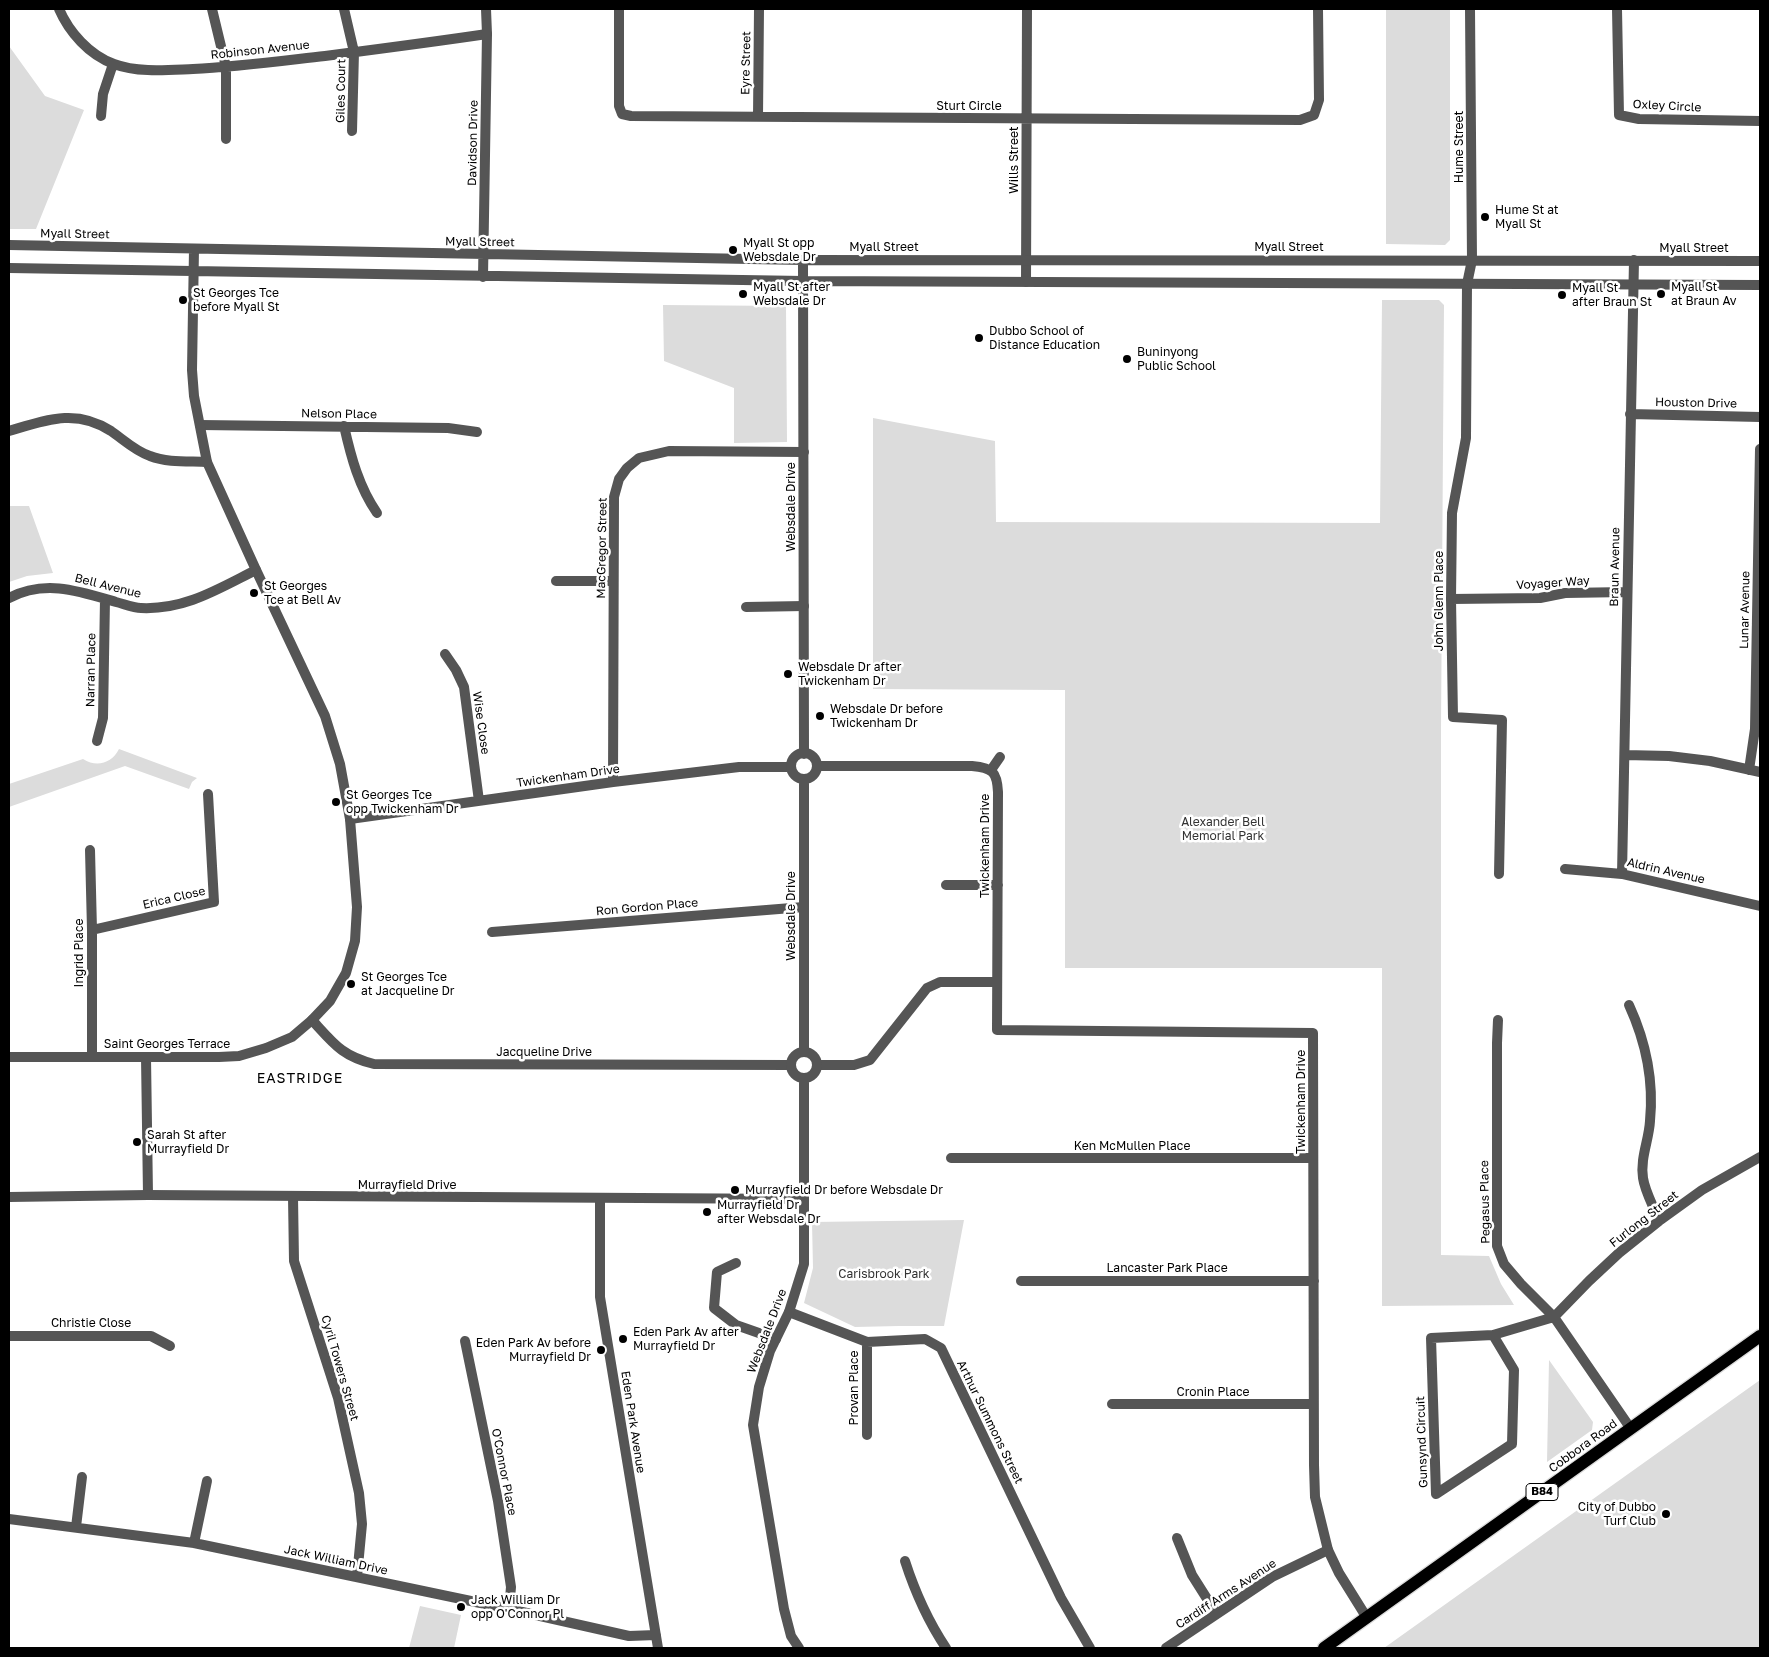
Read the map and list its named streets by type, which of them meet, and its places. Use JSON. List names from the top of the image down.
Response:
{
  "streets": {
    "main road": ["Cobbora Road", "B84"],
    "street": [
      "Robinson Avenue",
      "Eyre Street",
      "Giles Court",
      "Sturt Circle",
      "Oxley Circle",
      "Davidson Drive",
      "Hume Street",
      "Wills Street",
      "Myall Street",
      "Houston Drive",
      "Nelson Place",
      "Websdale Drive",
      "MacGregor Street",
      "Braun Avenue",
      "Voyager Way",
      "Bell Avenue",
      "John Glenn Place",
      "Lunar Avenue",
      "Narran Place",
      "Wise Close",
      "Twickenham Drive",
      "Aldrin Avenue",
      "Erica Close",
      "Ron Gordon Place",
      "Ingrid Place",
      "Saint Georges Terrace",
      "Jacqueline Drive",
      "Ken McMullen Place",
      "Murrayfield Drive",
      "Pegasus Place",
      "Furlong Street",
      "Lancaster Park Place",
      "Christie Close",
      "Cyril Towers Street",
      "Provan Place",
      "Cronin Place",
      "Eden Park Avenue",
      "Arthur Summons Street",
      "Gunsynd Circuit",
      "O'Connor Place",
      "Jack William Drive",
      "Cardiff Arms Avenue"
    ]
  },
  "crossings": [
    ["Robinson Avenue", "Giles Court"],
    ["Robinson Avenue", "Davidson Drive"],
    ["Eyre Street", "Sturt Circle"],
    ["Sturt Circle", "Wills Street"],
    ["Davidson Drive", "Myall Street"],
    ["Hume Street", "Myall Street"],
    ["Hume Street", "John Glenn Place"],
    ["Wills Street", "Myall Street"],
    ["Myall Street", "Websdale Drive"],
    ["Myall Street", "Braun Avenue"],
    ["Myall Street", "Saint Georges Terrace"],
    ["Houston Drive", "Braun Avenue"],
    ["Nelson Place", "Saint Georges Terrace"],
    ["Websdale Drive", "MacGregor Street"],
    ["Websdale Drive", "Twickenham Drive"],
    ["Websdale Drive", "Ron Gordon Place"],
    ["Websdale Drive", "Jacqueline Drive"],
    ["Websdale Drive", "Murrayfield Drive"],
    ["Websdale Drive", "Arthur Summons Street"],
    ["MacGregor Street", "Twickenham Drive"],
    ["Braun Avenue", "Voyager Way"],
    ["Braun Avenue", "Aldrin Avenue"],
    ["Voyager Way", "John Glenn Place"],
    ["Bell Avenue", "Narran Place"],
    ["Bell Avenue", "Saint Georges Terrace"],
    ["Wise Close", "Twickenham Drive"],
    ["Twickenham Drive", "Saint Georges Terrace"],
    ["Twickenham Drive", "Ken McMullen Place"],
    ["Twickenham Drive", "Lancaster Park Place"],
    ["Twickenham Drive", "Cronin Place"],
    ["Twickenham Drive", "Cobbora Road"],
    ["Twickenham Drive", "Cardiff Arms Avenue"],
    ["Erica Close", "Ingrid Place"],
    ["Ingrid Place", "Saint Georges Terrace"],
    ["Saint Georges Terrace", "Jacqueline Drive"],
    ["Murrayfield Drive", "Cyril Towers Street"],
    ["Murrayfield Drive", "Eden Park Avenue"],
    ["Pegasus Place", "Furlong Street"],
    ["Pegasus Place", "Gunsynd Circuit"],
    ["Pegasus Place", "Cobbora Road"],
    ["Furlong Street", "Gunsynd Circuit"],
    ["Cyril Towers Street", "Jack William Drive"],
    ["Provan Place", "Arthur Summons Street"],
    ["Eden Park Avenue", "Jack William Drive"],
    ["O'Connor Place", "Jack William Drive"]
  ],
  "districts": ["EASTRIDGE"],
  "parks": ["Alexander Bell Memorial Park", "Carisbrook Park"],
  "places": [
    "Hume St at Myall St",
    "Myall St opp Websdale Dr",
    "Myall St after Websdale Dr",
    "Myall St at Braun Av",
    "Myall St after Braun St",
    "St Georges Tce before Myall St",
    "Dubbo School of Distance Education",
    "Buninyong Public School",
    "St Georges Tce at Bell Av",
    "Websdale Dr after Twickenham Dr",
    "Websdale Dr before Twickenham Dr",
    "St Georges Tce opp Twickenham Dr",
    "St Georges Tce at Jacqueline Dr",
    "Sarah St after Murrayfield Dr",
    "Murrayfield Dr before Websdale Dr",
    "Murrayfield Dr after Websdale Dr",
    "Eden Park Av after Murrayfield Dr",
    "Eden Park Av before Murrayfield Dr",
    "City of Dubbo Turf Club",
    "Jack William Dr opp O'Connor Pl"
  ]
}
